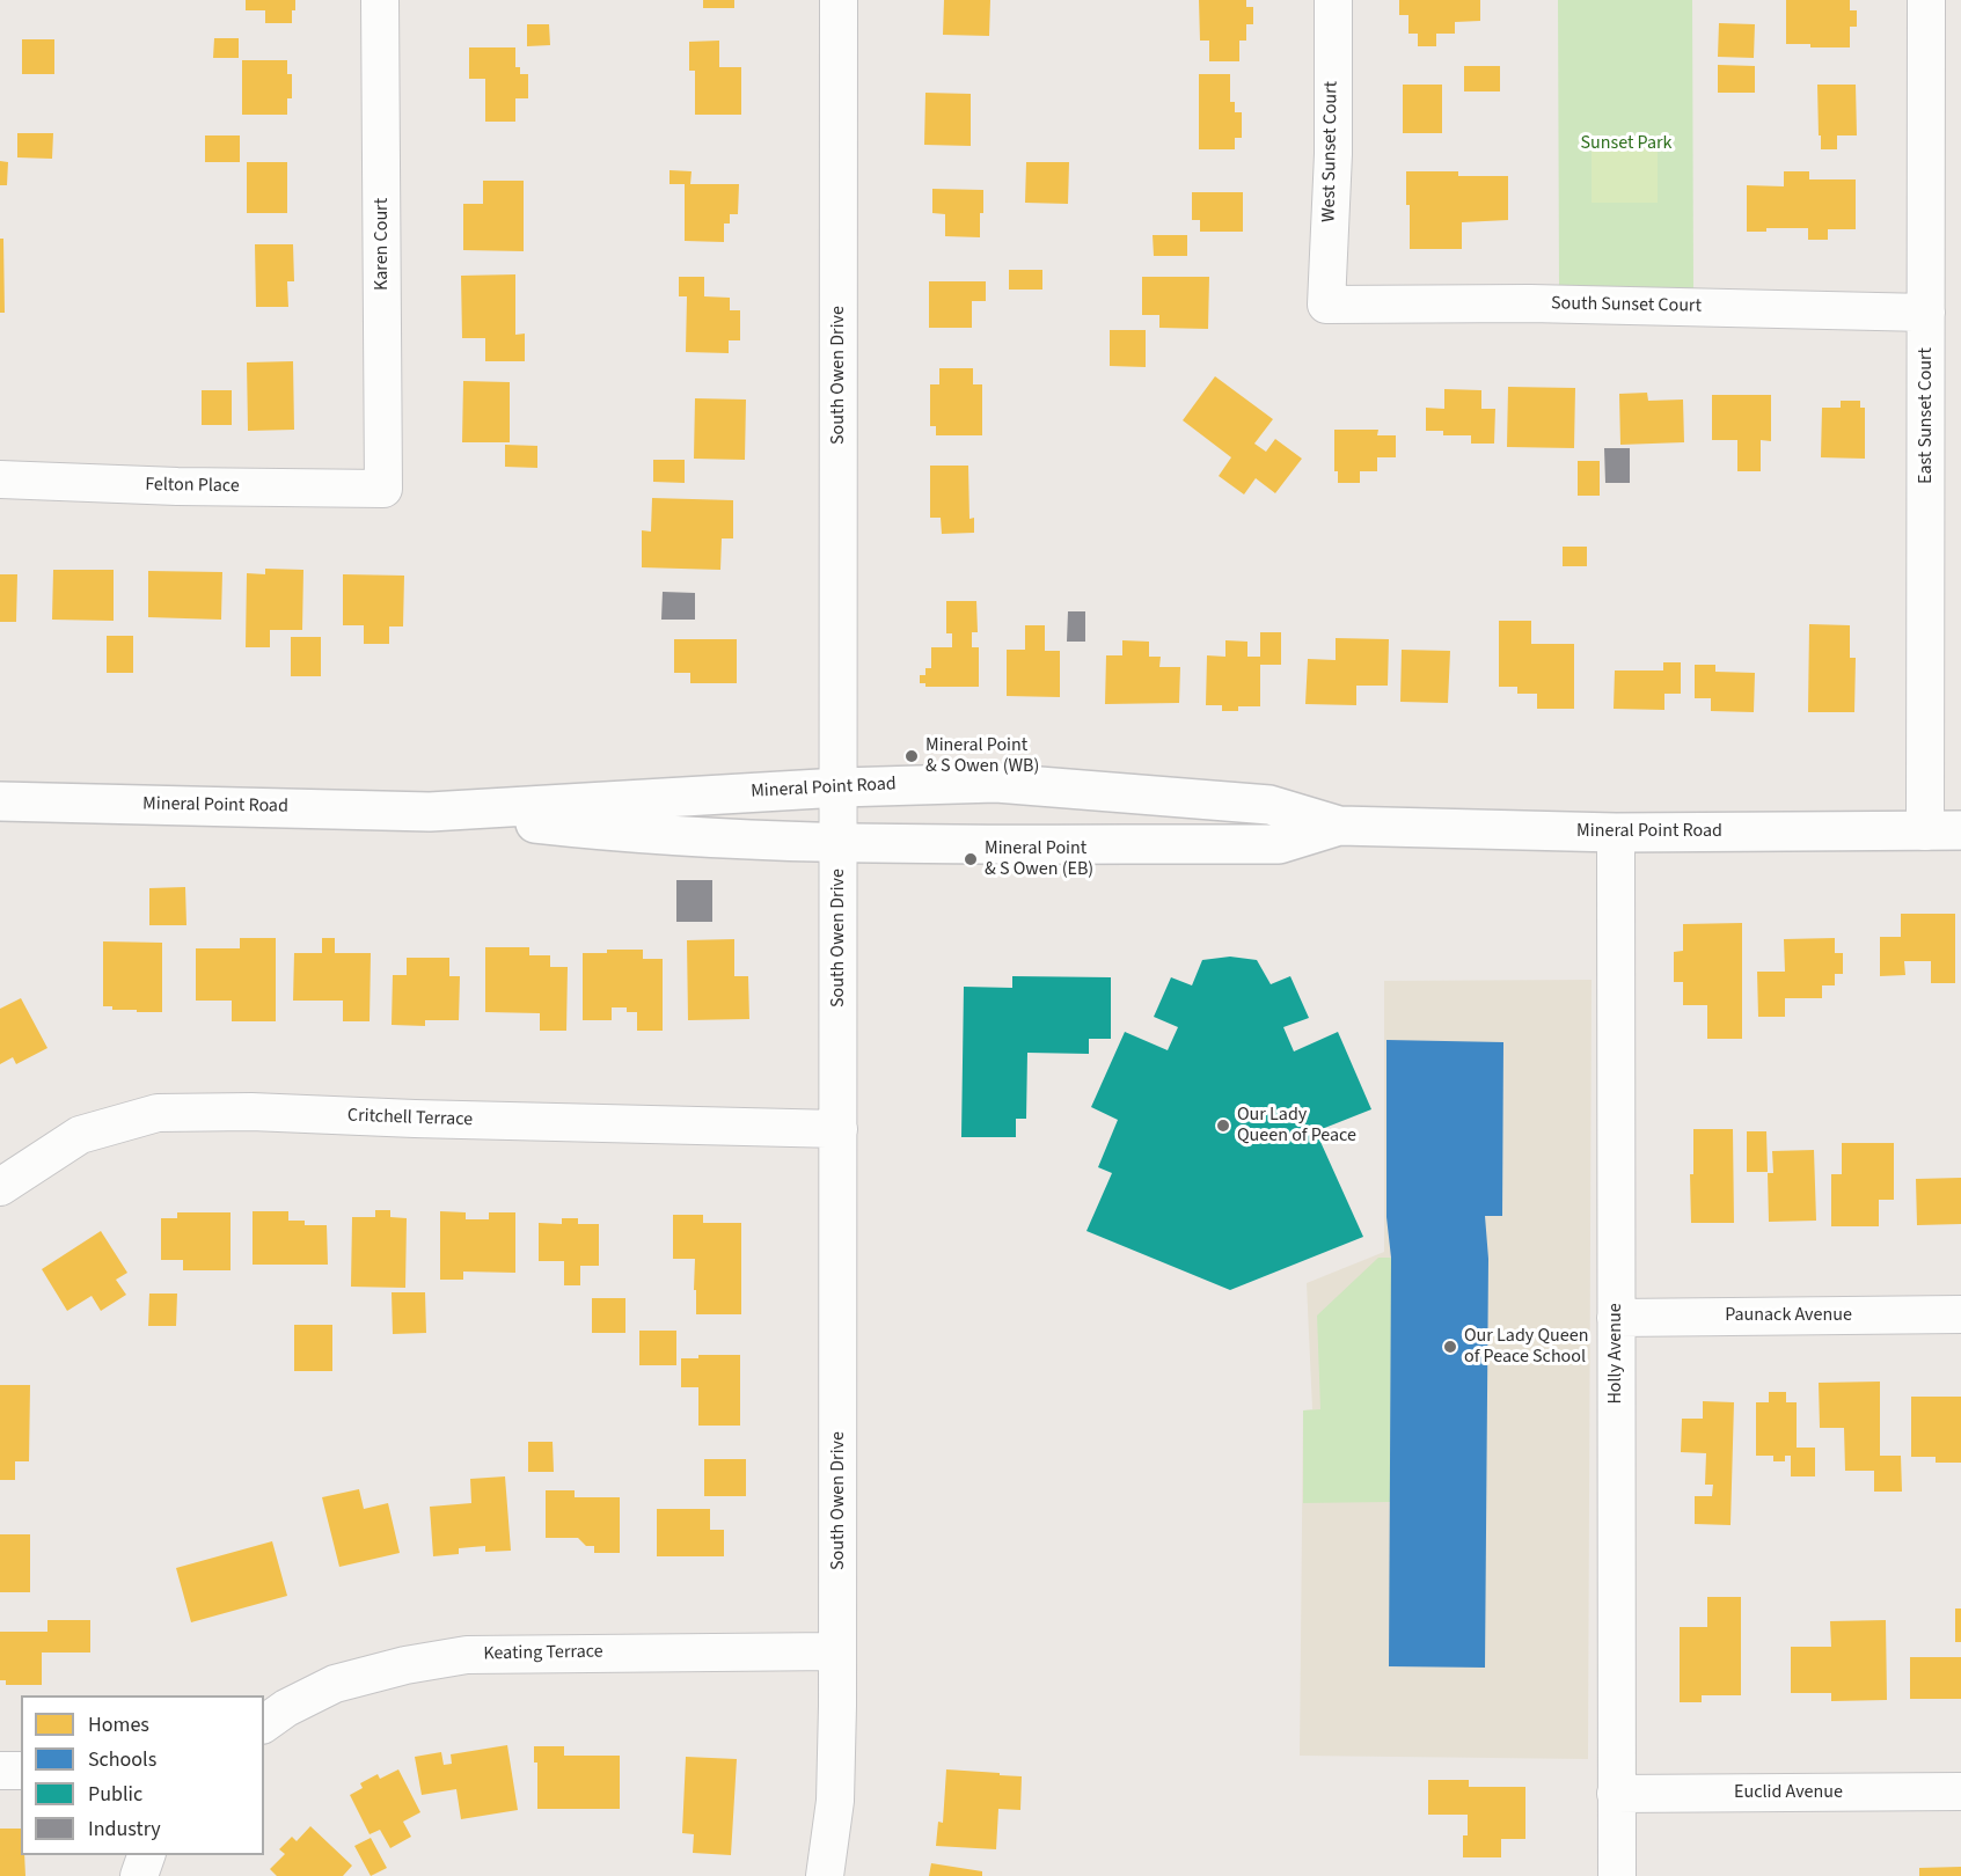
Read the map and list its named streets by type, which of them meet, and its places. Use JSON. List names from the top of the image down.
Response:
{
  "streets": {
    "main road": ["Mineral Point Road"],
    "street": [
      "West Sunset Court",
      "Karen Court",
      "South Sunset Court",
      "South Owen Drive",
      "East Sunset Court",
      "Felton Place",
      "Critchell Terrace",
      "Paunack Avenue",
      "Holly Avenue",
      "Keating Terrace",
      "Euclid Avenue"
    ]
  },
  "crossings": [
    ["West Sunset Court", "South Sunset Court"],
    ["Karen Court", "Felton Place"],
    ["South Sunset Court", "East Sunset Court"],
    ["South Owen Drive", "Mineral Point Road"],
    ["South Owen Drive", "Critchell Terrace"],
    ["South Owen Drive", "Keating Terrace"],
    ["East Sunset Court", "Mineral Point Road"],
    ["Mineral Point Road", "Holly Avenue"],
    ["Paunack Avenue", "Holly Avenue"],
    ["Holly Avenue", "Euclid Avenue"]
  ],
  "parks": ["Sunset Park"],
  "places": [
    "Mineral Point & S Owen (WB)",
    "Mineral Point & S Owen (EB)",
    "Our Lady Queen of Peace",
    "Our Lady Queen of Peace School"
  ],
  "legend": [
    "Homes",
    "Schools",
    "Public",
    "Industry"
  ]
}
